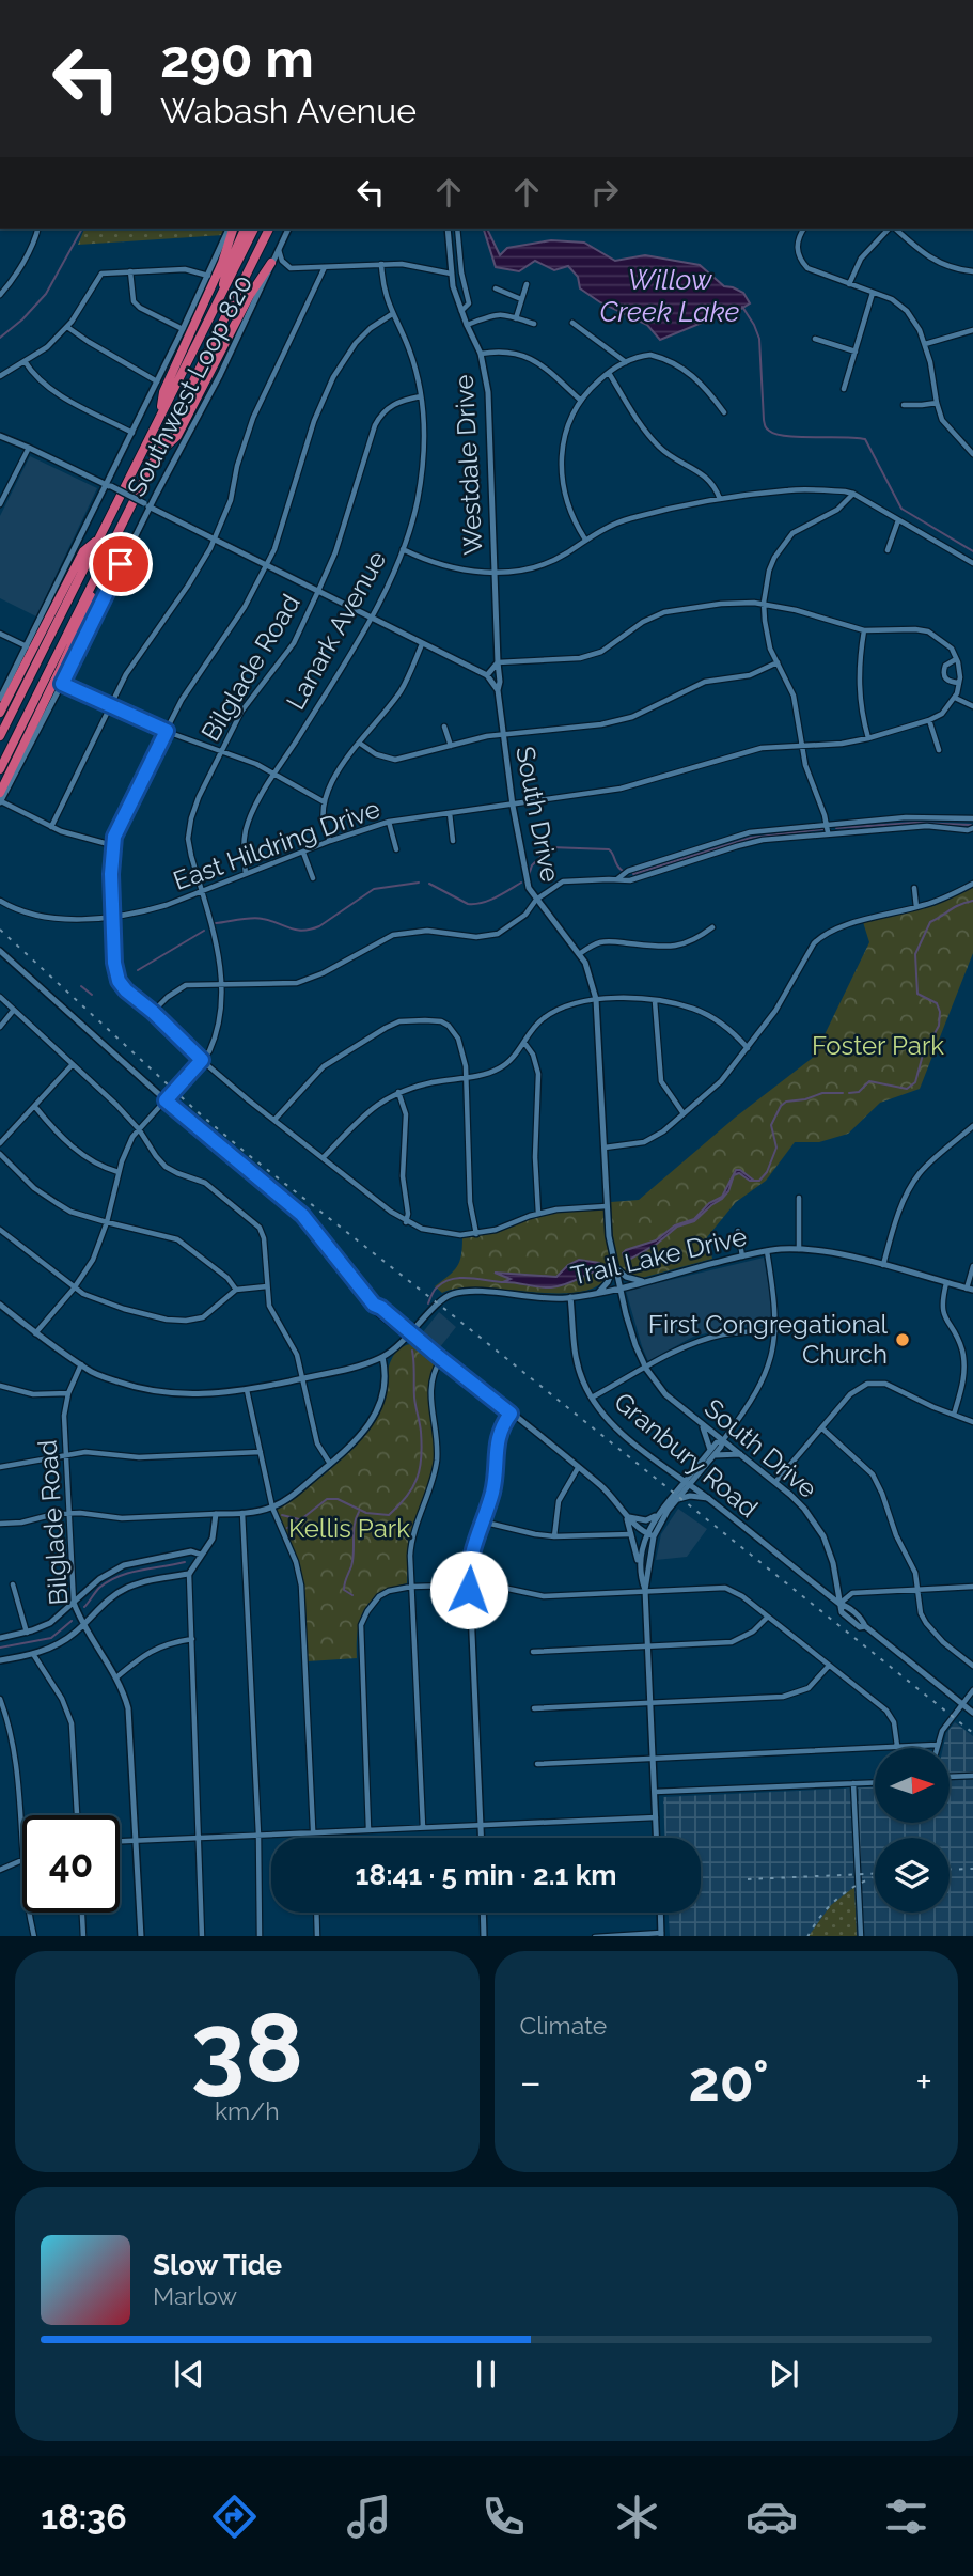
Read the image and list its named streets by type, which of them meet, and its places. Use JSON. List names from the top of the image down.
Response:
{
  "streets": {
    "street": [
      "Southwest Loop 820",
      "Westdale Drive",
      "Lanark Avenue",
      "Bilglade Road",
      "South Drive",
      "East Hildring Drive",
      "Trail Lake Drive",
      "Granbury Road"
    ]
  },
  "crossings": [
    ["Southwest Loop 820", "South Drive"],
    ["Westdale Drive", "South Drive"],
    ["Lanark Avenue", "Bilglade Road"],
    ["Lanark Avenue", "South Drive"],
    ["Lanark Avenue", "East Hildring Drive"],
    ["Bilglade Road", "South Drive"],
    ["Bilglade Road", "East Hildring Drive"],
    ["Bilglade Road", "Trail Lake Drive"],
    ["South Drive", "East Hildring Drive"],
    ["South Drive", "Trail Lake Drive"],
    ["South Drive", "Granbury Road"],
    ["Trail Lake Drive", "Granbury Road"]
  ],
  "water": ["Willow Creek Lake"],
  "parks": ["Foster Park", "Kellis Park"],
  "places": ["First Congregational Church"],
  "north": "right",
  "page": {
    "turn": ["290 m", "Wabash Avenue"],
    "limit": "40",
    "trip": "18:41 · 5 min · 2.1 km",
    "tile": [
      ["38", "km/h"],
      "Climate"
    ],
    "heat": ["−", "20°", "+"],
    "song": ["Slow Tide", "Marlow"],
    "tabs": "18:36"
  }
}
